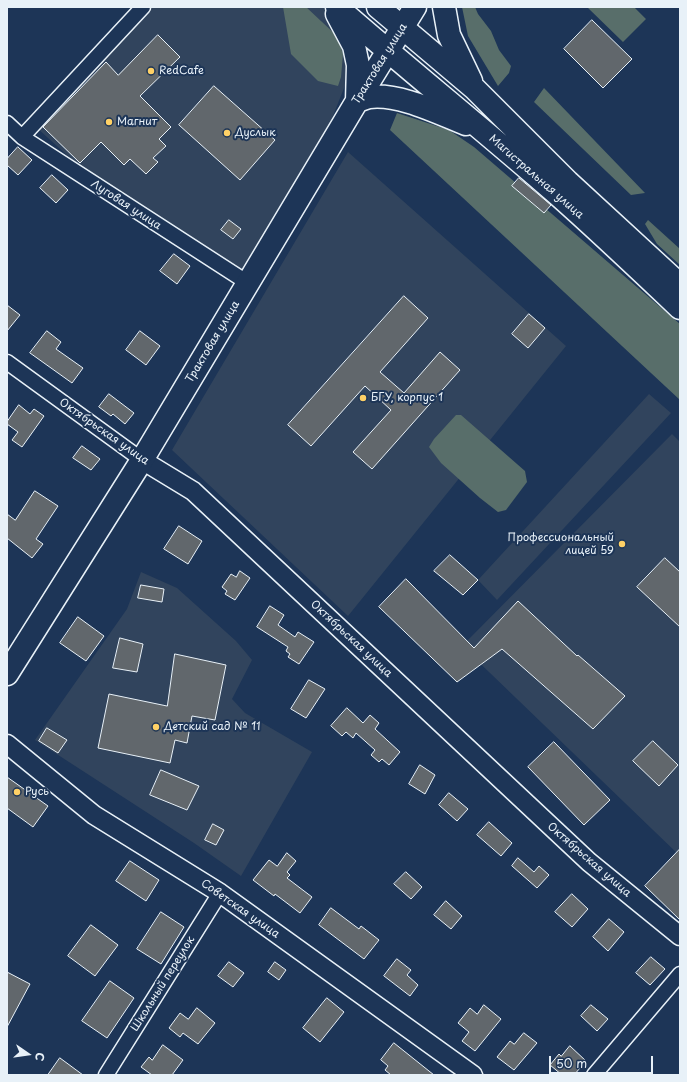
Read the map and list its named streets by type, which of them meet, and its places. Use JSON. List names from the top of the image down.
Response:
{
  "streets": {
    "main road": ["Трактовая улица", "Магистральная улица"],
    "street": [
      "Луговая улица",
      "Октябрьская улица",
      "Советская улица",
      "Школьный переулок"
    ]
  },
  "crossings": [
    ["Трактовая улица", "Магистральная улица"],
    ["Трактовая улица", "Луговая улица"],
    ["Трактовая улица", "Октябрьская улица"],
    ["Советская улица", "Школьный переулок"]
  ],
  "places": [
    "RedCafe",
    "Магнит",
    "Дуслык",
    "БГУ, корпус 1",
    "Профессиональный лицей 59",
    "Детский сад № 11",
    "Русь"
  ],
  "scale_bar": "50 m",
  "north": "right"
}
